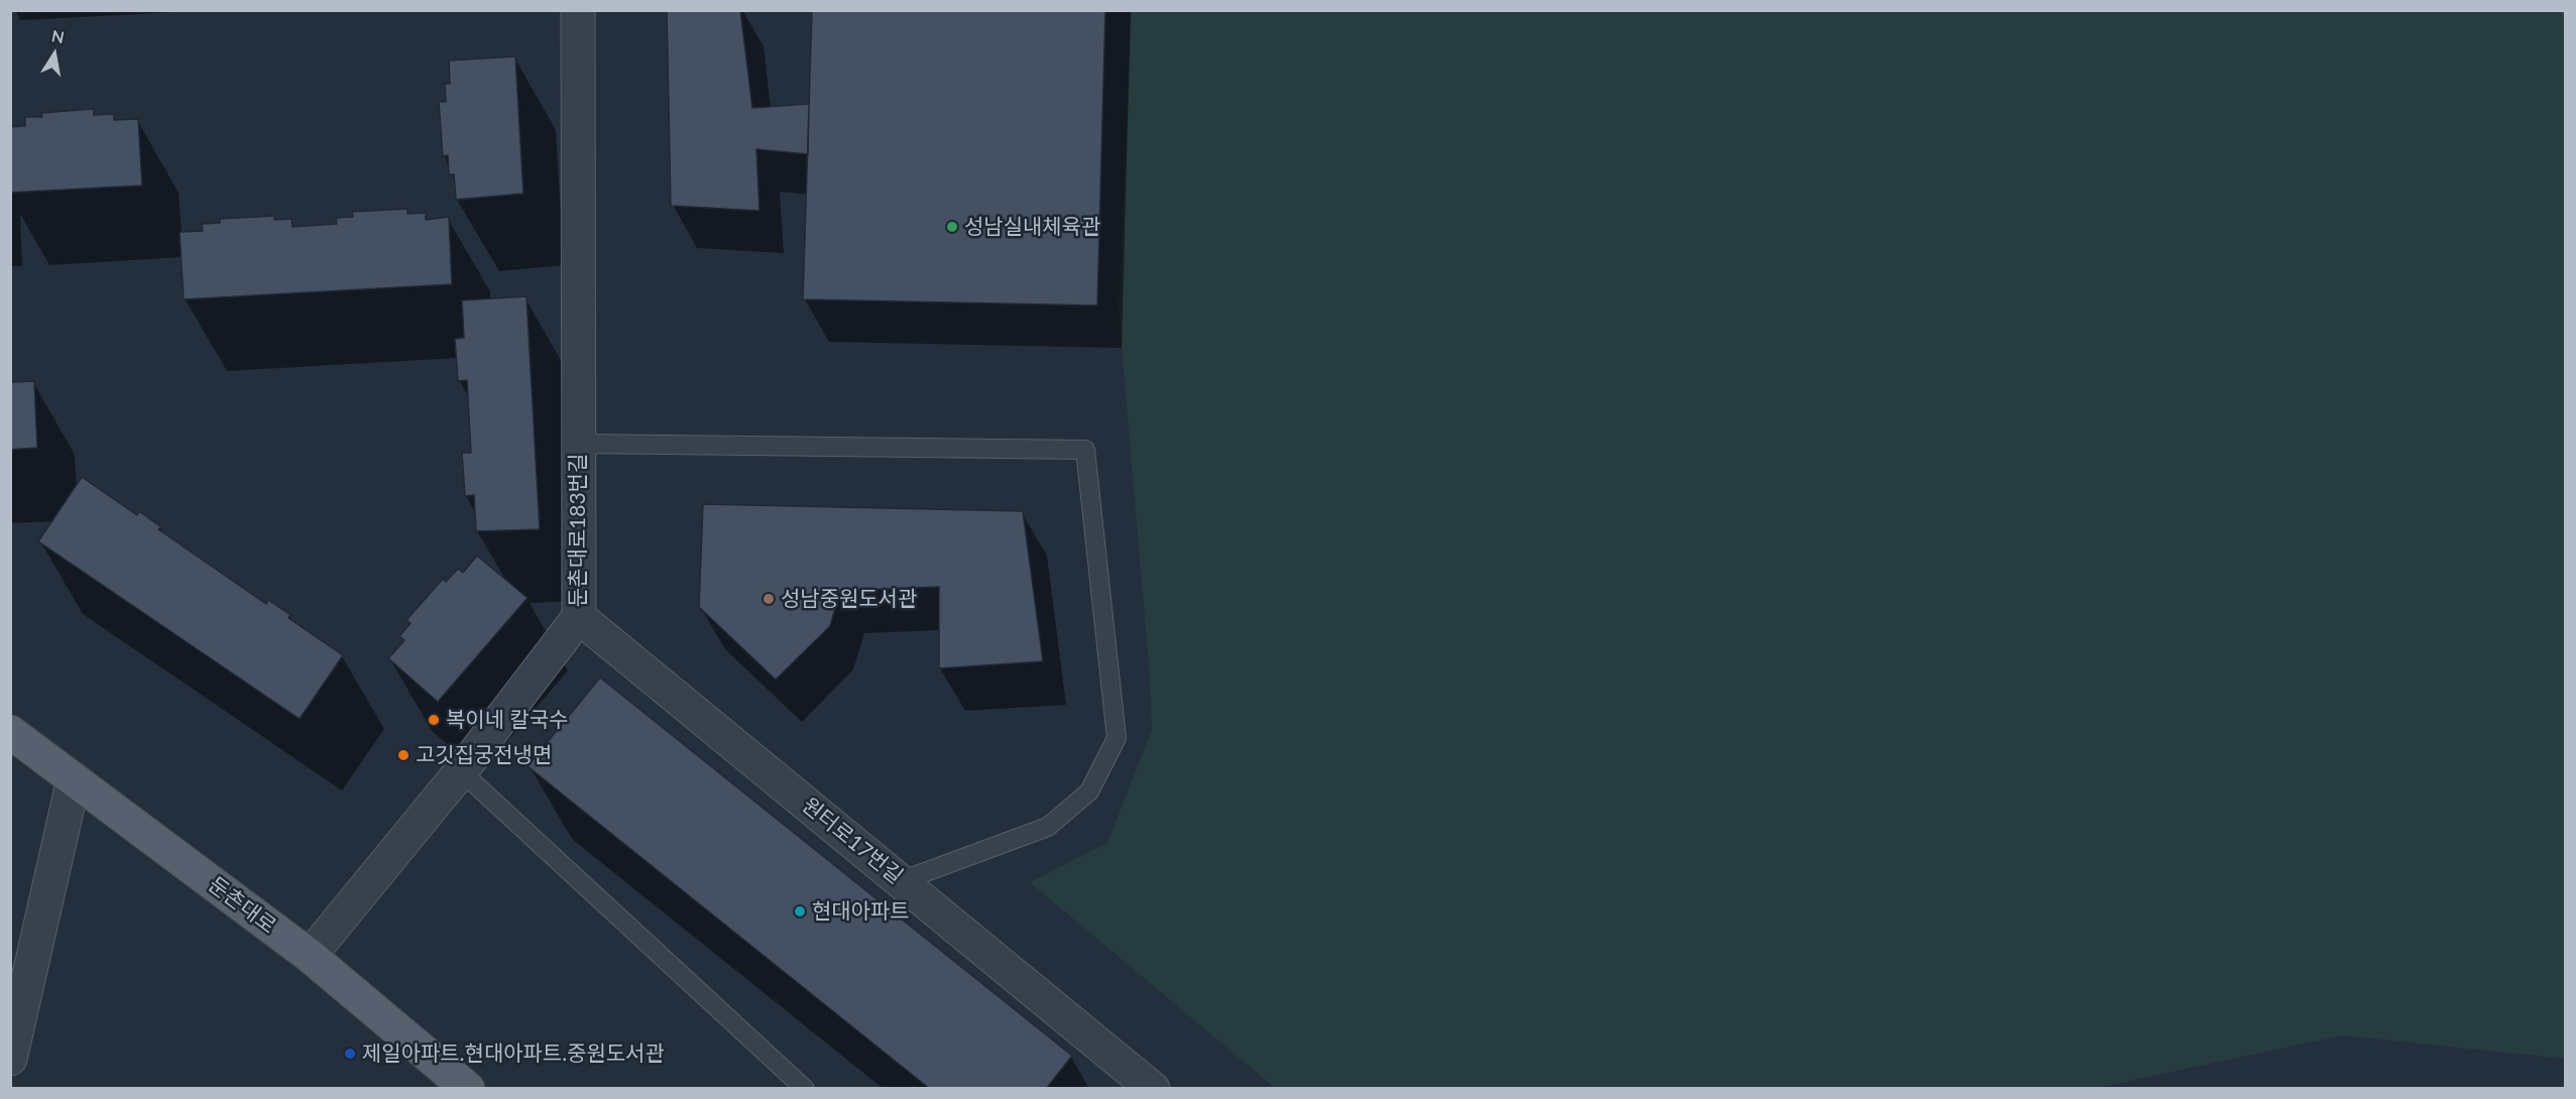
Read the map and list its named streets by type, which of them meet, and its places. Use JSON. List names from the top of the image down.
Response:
{
  "streets": {
    "main road": ["둔촌대로"],
    "street": ["둔촌대로183번길", "원터로17번길"]
  },
  "crossings": [
    ["둔촌대로183번길", "원터로17번길"],
    ["둔촌대로183번길", "둔촌대로"]
  ],
  "places": [
    "성남실내체육관",
    "성남중원도서관",
    "복이네 칼국수",
    "고깃집궁전냉면",
    "현대아파트",
    "제일아파트.현대아파트.중원도서관"
  ],
  "north": "top"
}
